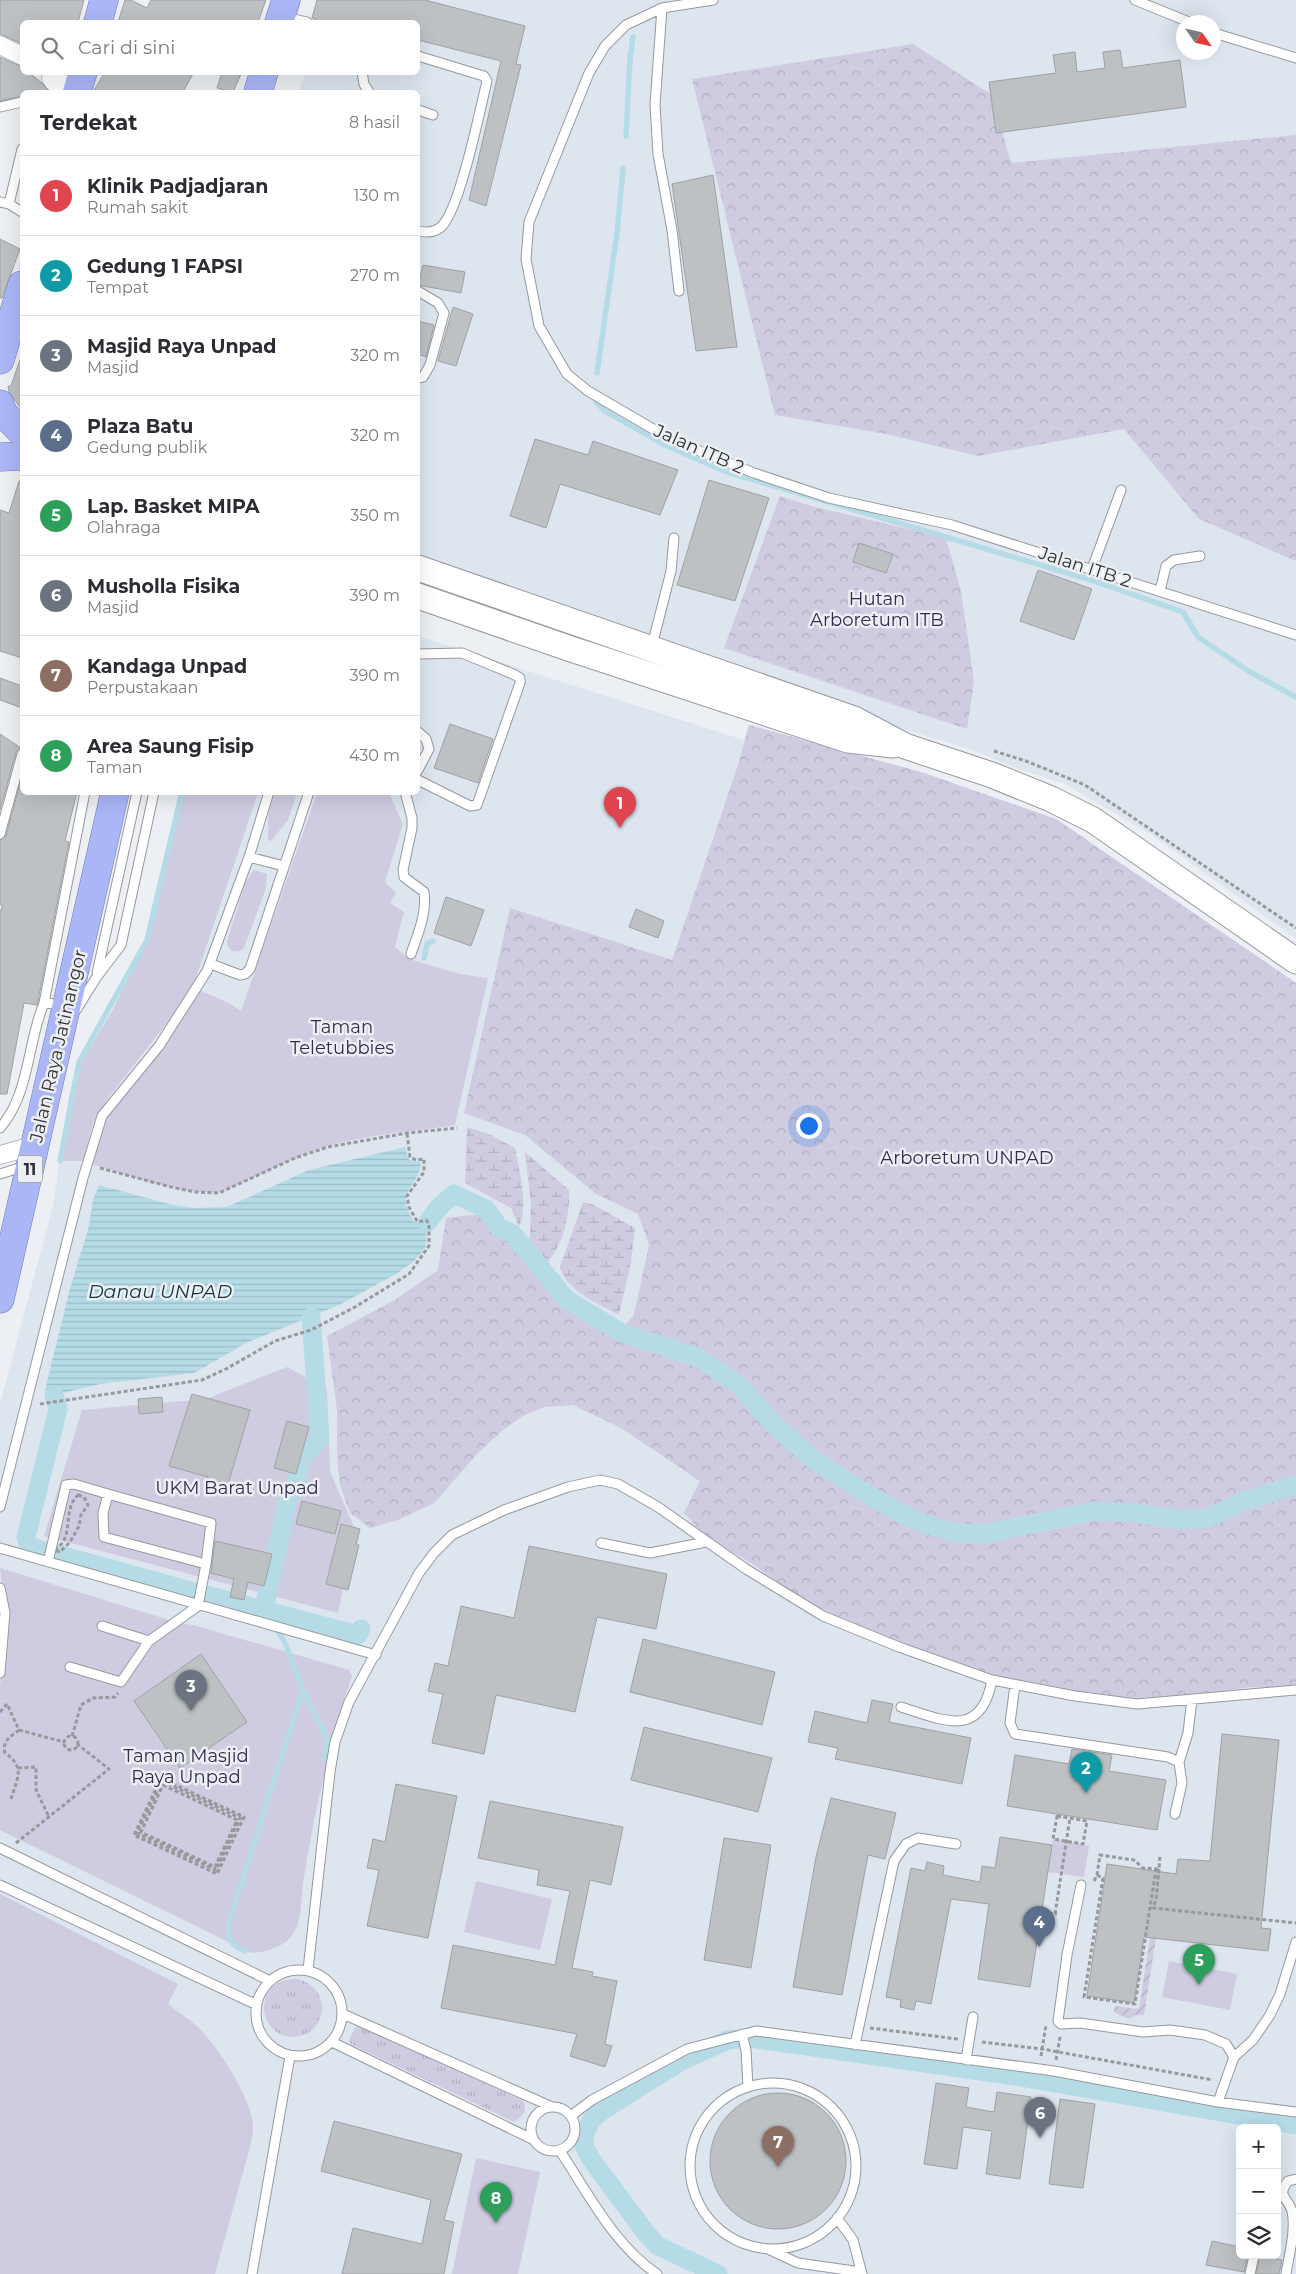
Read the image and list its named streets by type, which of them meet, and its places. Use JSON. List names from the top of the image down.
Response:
{
  "streets": {
    "highway": ["Jalan Raya Jatinangor", "11"],
    "lane": ["Jalan ITB 2"]
  },
  "water": ["Danau UNPAD"],
  "parks": [
    "Hutan Arboretum ITB",
    "Taman Teletubbies",
    "Arboretum UNPAD",
    "UKM Barat Unpad",
    "Taman Masjid Raya Unpad"
  ],
  "north": "bottom right",
  "page": {
    "search": "Cari di sini",
    "heading": ["Terdekat", "8 hasil"],
    "list": [
      {
        "mark": "1",
        "name": "Klinik Padjadjaran",
        "note": "Rumah sakit",
        "value": "130 m"
      },
      {
        "mark": "2",
        "name": "Gedung 1 FAPSI",
        "note": "Tempat",
        "value": "270 m"
      },
      {
        "mark": "3",
        "name": "Masjid Raya Unpad",
        "note": "Masjid",
        "value": "320 m"
      },
      {
        "mark": "4",
        "name": "Plaza Batu",
        "note": "Gedung publik",
        "value": "320 m"
      },
      {
        "mark": "5",
        "name": "Lap. Basket MIPA",
        "note": "Olahraga",
        "value": "350 m"
      },
      {
        "mark": "6",
        "name": "Musholla Fisika",
        "note": "Masjid",
        "value": "390 m"
      },
      {
        "mark": "7",
        "name": "Kandaga Unpad",
        "note": "Perpustakaan",
        "value": "390 m"
      },
      {
        "mark": "8",
        "name": "Area Saung Fisip",
        "note": "Taman",
        "value": "430 m"
      }
    ],
    "pins": [
      "1",
      "3",
      "2",
      "4",
      "5",
      "6",
      "7",
      "8"
    ],
    "map_buttons": ["+", "−"]
  }
}
